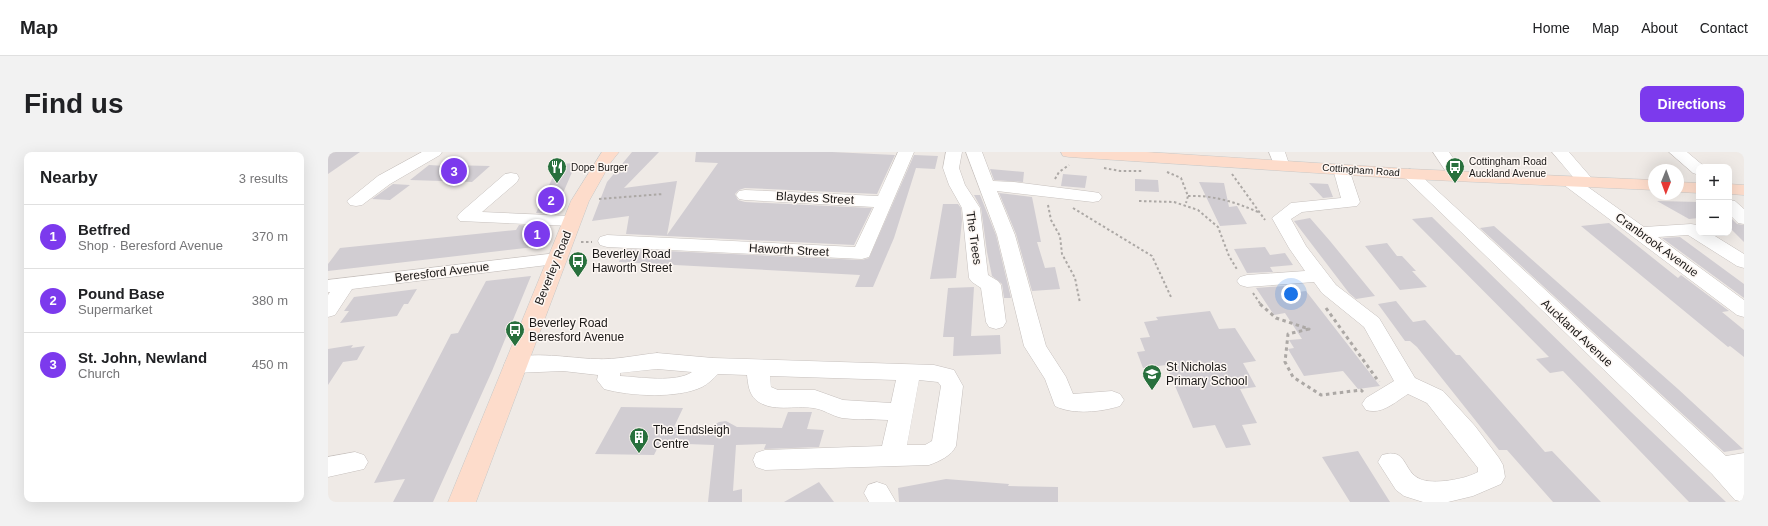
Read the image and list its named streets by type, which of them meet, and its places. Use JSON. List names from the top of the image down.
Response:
{
  "streets": {
    "main road": ["Cottingham Road", "Beverley Road"],
    "street": [
      "Blaydes Street",
      "The Trees",
      "Cranbrook Avenue",
      "Haworth Street",
      "Beresford Avenue",
      "Auckland Avenue"
    ]
  },
  "crossings": [
    ["Cottingham Road", "Cranbrook Avenue"],
    ["Cottingham Road", "Auckland Avenue"],
    ["Blaydes Street", "Haworth Street"],
    ["Beverley Road", "Beresford Avenue"]
  ],
  "places": {
    "restaurant": ["Dope Burger"],
    "bus stop": ["Cottingham Road Auckland Avenue", "Beverley Road Haworth Street", "Beverley Road Beresford Avenue"],
    "school or university": ["St Nicholas Primary School"],
    "building": ["The Endsleigh Centre"]
  },
  "north": "bottom",
  "page": {
    "header": "Map",
    "nav": [
      "Home",
      "Map",
      "About",
      "Contact"
    ],
    "buttons": "Directions",
    "title": "Find us",
    "heading": ["Nearby", "3 results"],
    "pins": ["3", "2", "1"],
    "map_buttons": ["+", "−"],
    "list": [
      {
        "mark": "1",
        "name": "Betfred",
        "note": "Shop · Beresford Avenue",
        "value": "370 m"
      },
      {
        "mark": "2",
        "name": "Pound Base",
        "note": "Supermarket",
        "value": "380 m"
      },
      {
        "mark": "3",
        "name": "St. John, Newland",
        "note": "Church",
        "value": "450 m"
      }
    ]
  }
}
